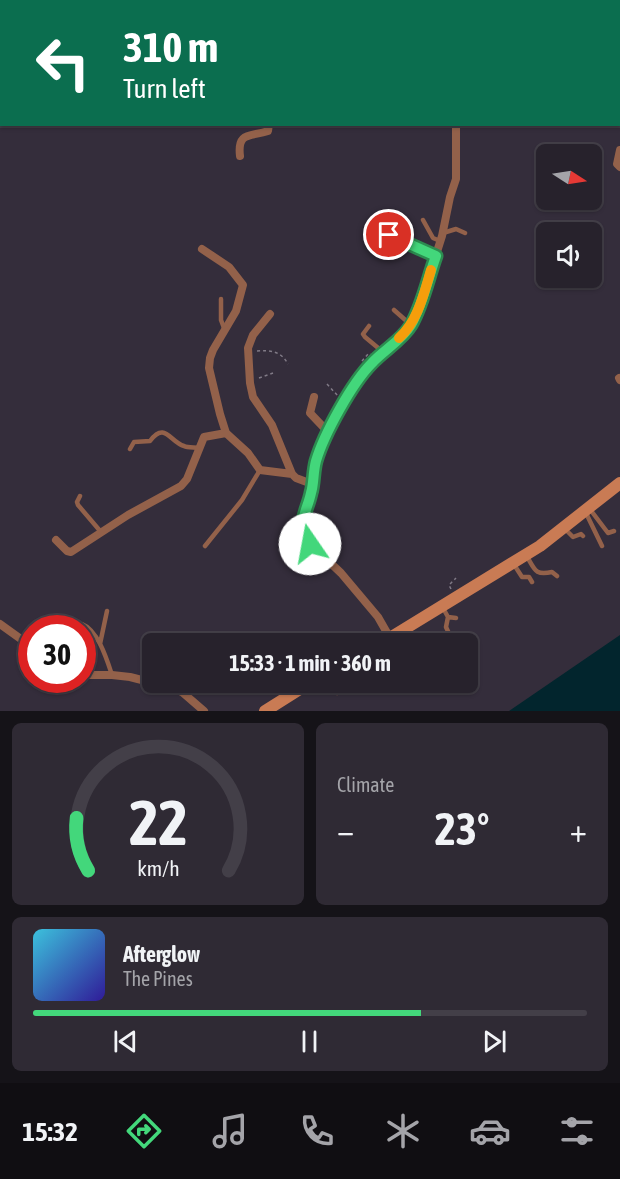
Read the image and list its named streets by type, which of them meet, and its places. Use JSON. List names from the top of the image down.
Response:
{
  "north": "right",
  "page": {
    "turn": ["310 m", "Turn left"],
    "limit": "30",
    "trip": "15:33 · 1 min · 360 m",
    "tile": "Climate",
    "heat": ["−", "23°", "+"],
    "song": ["Afterglow", "The Pines"],
    "tabs": "15:32",
    "gauge": ["22", "km/h"]
  }
}
